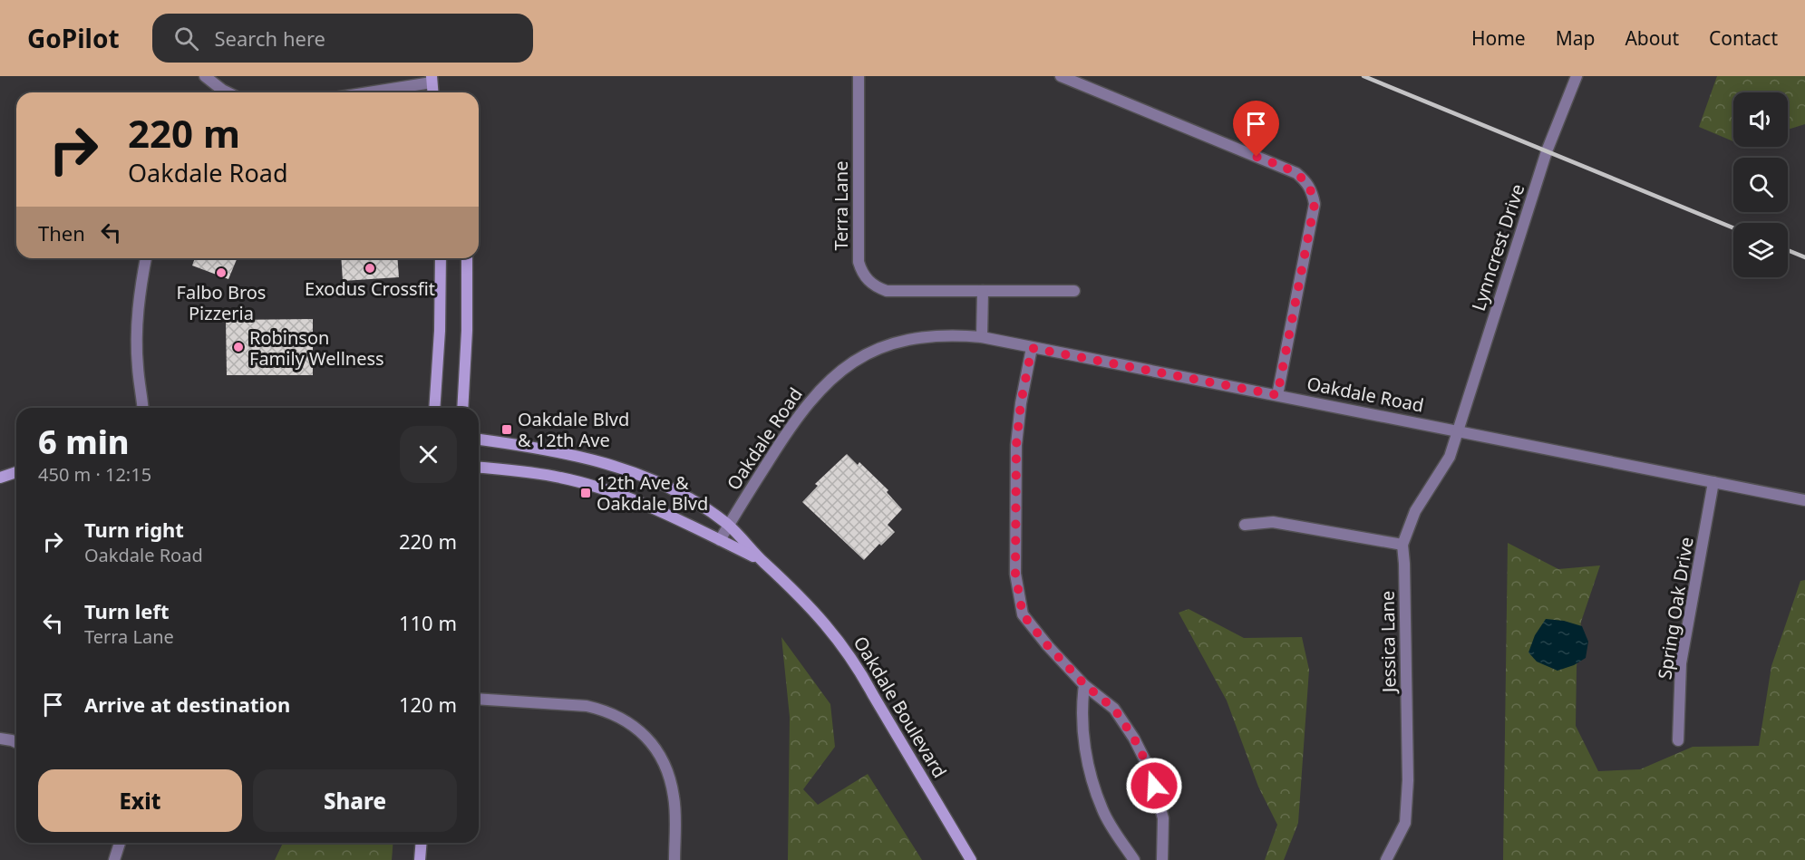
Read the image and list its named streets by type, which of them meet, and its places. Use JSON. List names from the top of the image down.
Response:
{
  "streets": {
    "main road": ["Oakdale Boulevard"],
    "street": [
      "Terra Lane",
      "Lynncrest Drive",
      "Oakdale Road",
      "Spring Oak Drive",
      "Jessica Lane"
    ]
  },
  "crossings": [
    ["Lynncrest Drive", "Oakdale Road"],
    ["Lynncrest Drive", "Jessica Lane"],
    ["Oakdale Road", "Spring Oak Drive"],
    ["Oakdale Road", "Jessica Lane"],
    ["Oakdale Road", "Oakdale Boulevard"]
  ],
  "places": {
    "other": ["Exodus Crossfit", "Falbo Bros Pizzeria", "Robinson Family Wellness"],
    "transit": ["Oakdale Blvd & 12th Ave", "12th Ave & Oakdale Blvd"]
  },
  "page": {
    "header": "GoPilot",
    "search": "Search here",
    "nav": [
      "Home",
      "Map",
      "About",
      "Contact"
    ],
    "turn": ["220 m", "Oakdale Road"],
    "then": "Then",
    "heading": ["6 min", "450 m · 12:15"],
    "list": [
      {
        "name": "Turn right",
        "note": "Oakdale Road",
        "value": "220 m"
      },
      {
        "name": "Turn left",
        "note": "Terra Lane",
        "value": "110 m"
      },
      {
        "name": "Arrive at destination",
        "value": "120 m"
      }
    ],
    "buttons": ["Exit", "Share"]
  }
}
